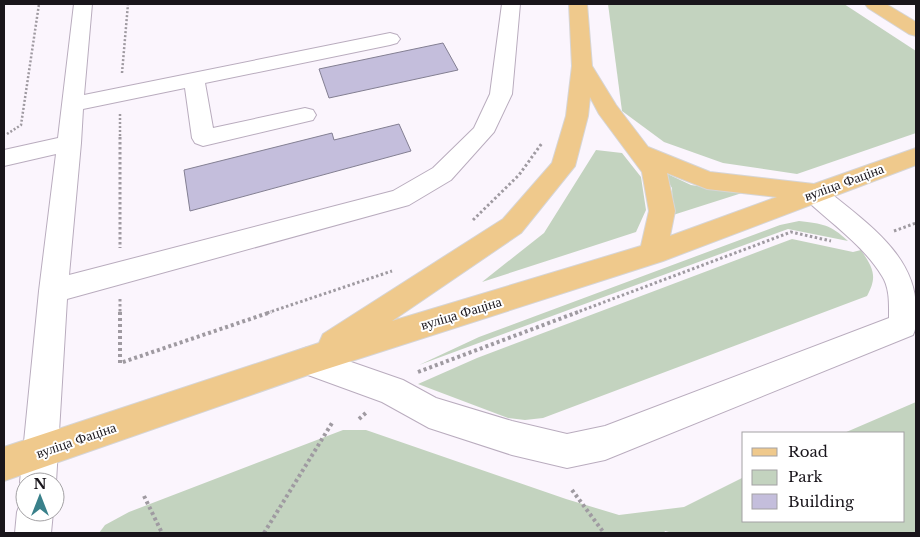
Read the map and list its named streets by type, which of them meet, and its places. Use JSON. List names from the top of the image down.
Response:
{
  "streets": {
    "main road": ["вуліца Фаціна"]
  },
  "legend": ["Road", "Park", "Building"],
  "north": "top"
}
